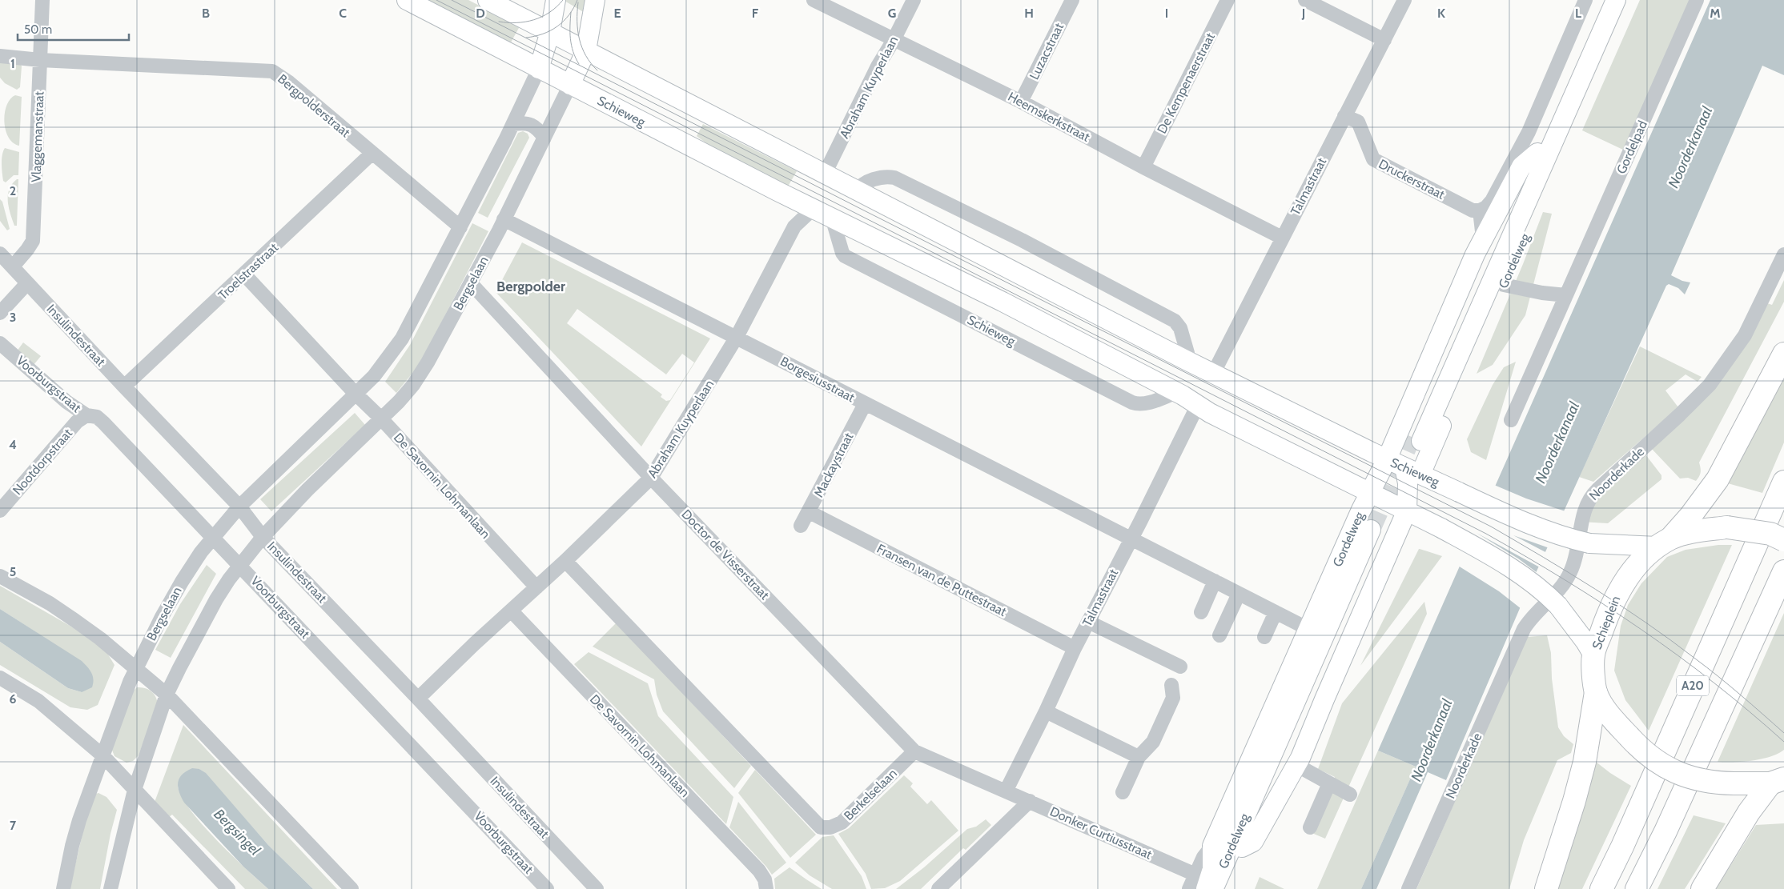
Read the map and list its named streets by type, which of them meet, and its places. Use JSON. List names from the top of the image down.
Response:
{
  "streets": {
    "main road": [
      "Schieweg",
      "Gordelweg",
      "Bergselaan",
      "Schieplein",
      "A20"
    ],
    "street": [
      "Luzacstraat",
      "De Kempenaerstraat",
      "Abraham Kuyperlaan",
      "Bergpolderstraat",
      "Heemskerkstraat",
      "Vlaggemanstraat",
      "Gordelpad",
      "Druckerstraat",
      "Talmastraat",
      "Troelstrastraat",
      "Insulindestraat",
      "Borgesiusstraat",
      "Voorburgstraat",
      "Nootdorpstraat",
      "Mackaystraat",
      "Noorderkade",
      "De Savornin Lohmanlaan",
      "Doctor de Visserstraat",
      "Fransen van de Puttestraat",
      "Berkelselaan",
      "Donker Curtiusstraat"
    ]
  },
  "crossings": [
    ["Luzacstraat", "Heemskerkstraat"],
    ["De Kempenaerstraat", "Heemskerkstraat"],
    ["Abraham Kuyperlaan", "Schieweg"],
    ["Abraham Kuyperlaan", "Heemskerkstraat"],
    ["Abraham Kuyperlaan", "Insulindestraat"],
    ["Abraham Kuyperlaan", "Borgesiusstraat"],
    ["Abraham Kuyperlaan", "De Savornin Lohmanlaan"],
    ["Abraham Kuyperlaan", "Doctor de Visserstraat"],
    ["Abraham Kuyperlaan", "Berkelselaan"],
    ["Bergpolderstraat", "Vlaggemanstraat"],
    ["Bergpolderstraat", "Troelstrastraat"],
    ["Bergpolderstraat", "Bergselaan"],
    ["Schieweg", "Talmastraat"],
    ["Schieweg", "Gordelweg"],
    ["Schieweg", "Bergselaan"],
    ["Schieweg", "Schieplein"],
    ["Heemskerkstraat", "Talmastraat"],
    ["Vlaggemanstraat", "Insulindestraat"],
    ["Druckerstraat", "Talmastraat"],
    ["Talmastraat", "Borgesiusstraat"],
    ["Talmastraat", "Doctor de Visserstraat"],
    ["Talmastraat", "Fransen van de Puttestraat"],
    ["Talmastraat", "Donker Curtiusstraat"],
    ["Gordelweg", "Borgesiusstraat"],
    ["Gordelweg", "Donker Curtiusstraat"],
    ["Troelstrastraat", "Insulindestraat"],
    ["Bergselaan", "Insulindestraat"],
    ["Bergselaan", "Borgesiusstraat"],
    ["Bergselaan", "Voorburgstraat"],
    ["Bergselaan", "De Savornin Lohmanlaan"],
    ["Bergselaan", "Doctor de Visserstraat"],
    ["Borgesiusstraat", "Mackaystraat"],
    ["Voorburgstraat", "Nootdorpstraat"],
    ["Mackaystraat", "Fransen van de Puttestraat"],
    ["Doctor de Visserstraat", "Berkelselaan"],
    ["Doctor de Visserstraat", "Donker Curtiusstraat"]
  ],
  "districts": ["Bergpolder"],
  "water": ["Noorderkanaal", "Bergsingel"],
  "scale_bar": "50 m",
  "grid": {
    "columns": [
      "B",
      "C",
      "D",
      "E",
      "F",
      "G",
      "H",
      "I",
      "J",
      "K",
      "L",
      "M"
    ],
    "rows": [
      "1",
      "2",
      "3",
      "4",
      "5",
      "6",
      "7"
    ]
  }
}
